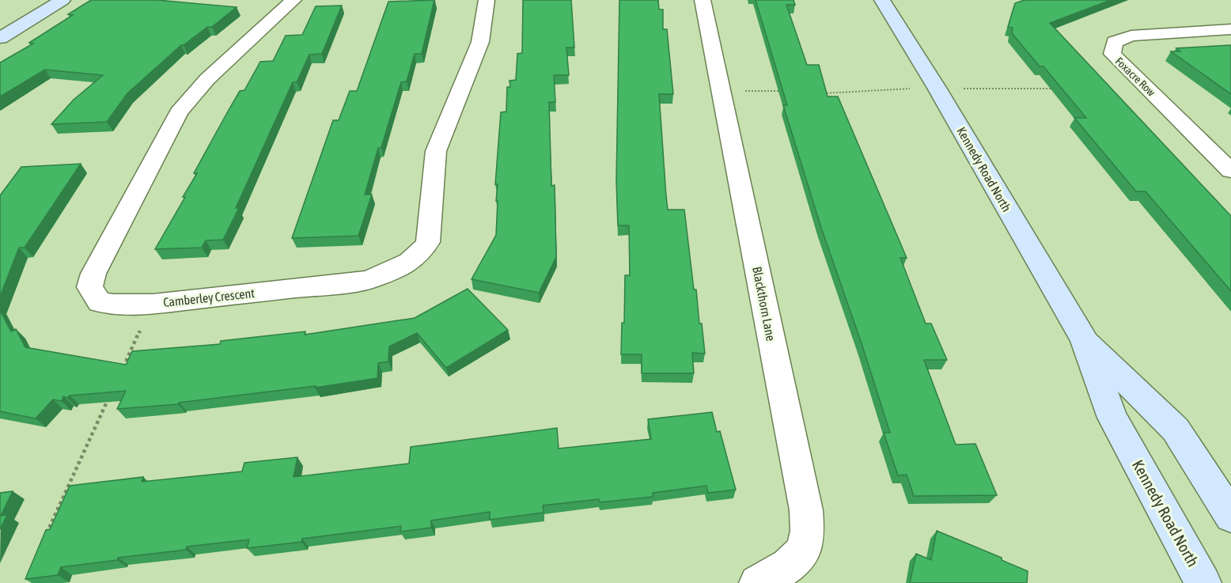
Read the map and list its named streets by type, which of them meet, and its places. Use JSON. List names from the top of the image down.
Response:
{
  "streets": {
    "main road": ["Kennedy Road North"],
    "street": ["Foxacre Row", "Camberley Crescent", "Blackthorn Lane"]
  }
}
